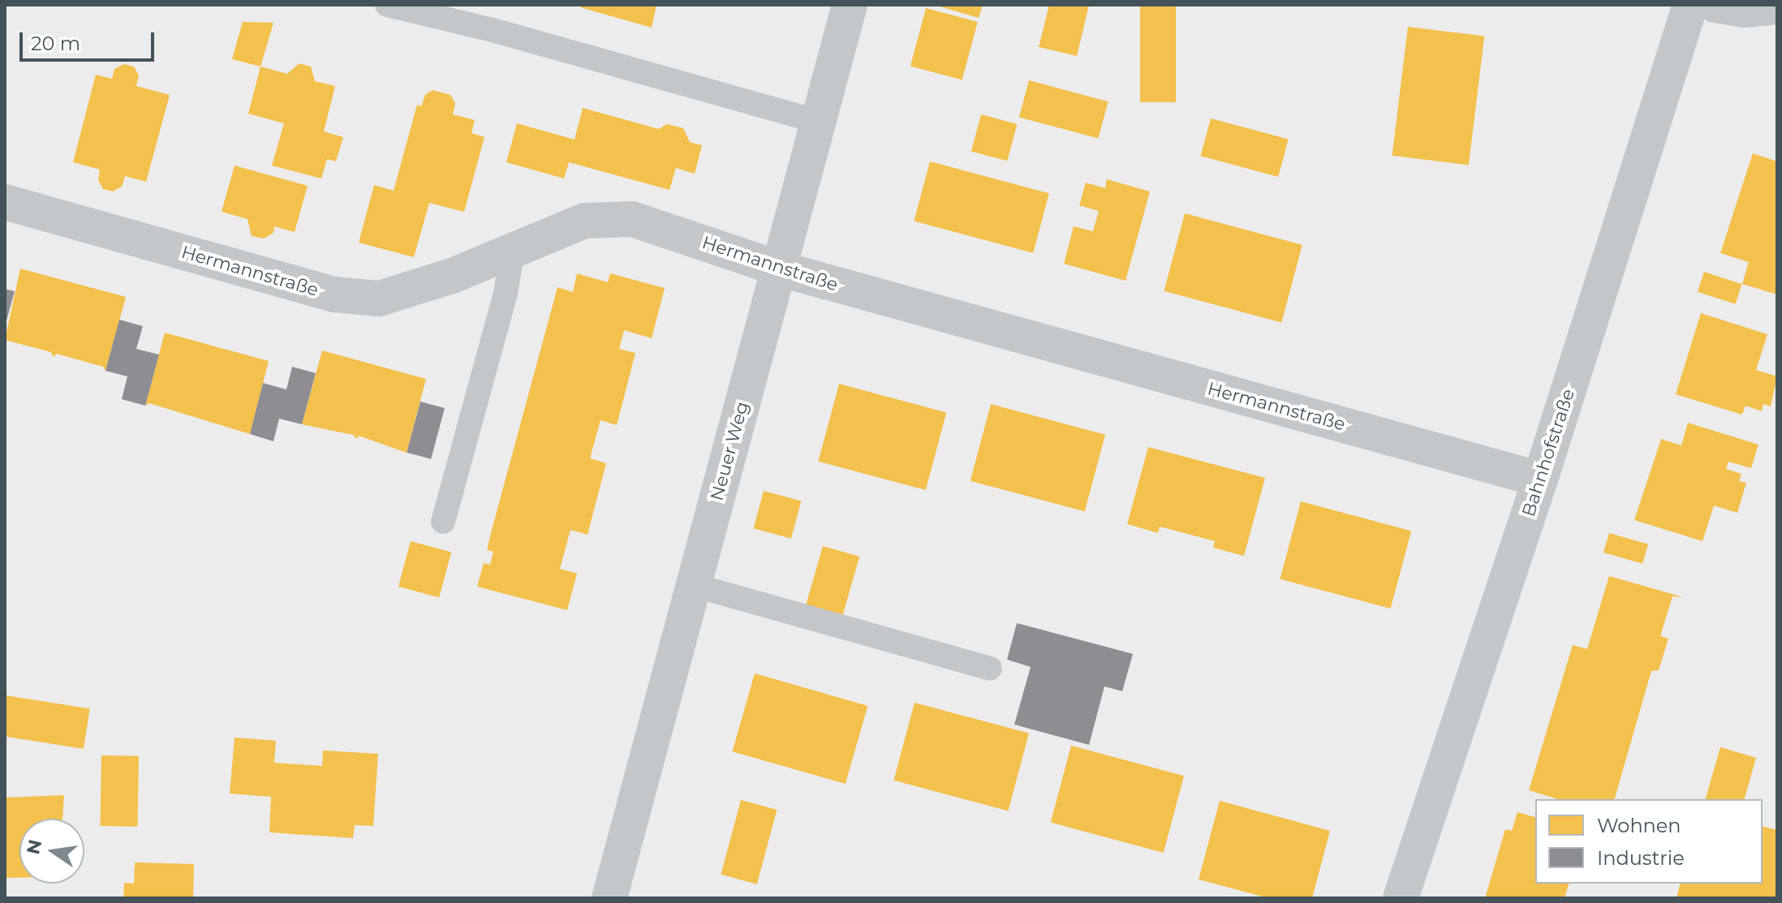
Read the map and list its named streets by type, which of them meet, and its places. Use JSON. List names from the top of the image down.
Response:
{
  "streets": {
    "street": ["Hermannstraße", "Neuer Weg", "Bahnhofstraße"]
  },
  "crossings": [
    ["Hermannstraße", "Neuer Weg"],
    ["Hermannstraße", "Bahnhofstraße"]
  ],
  "legend": ["Wohnen", "Industrie"],
  "scale_bar": "20 m",
  "north": "left"
}
